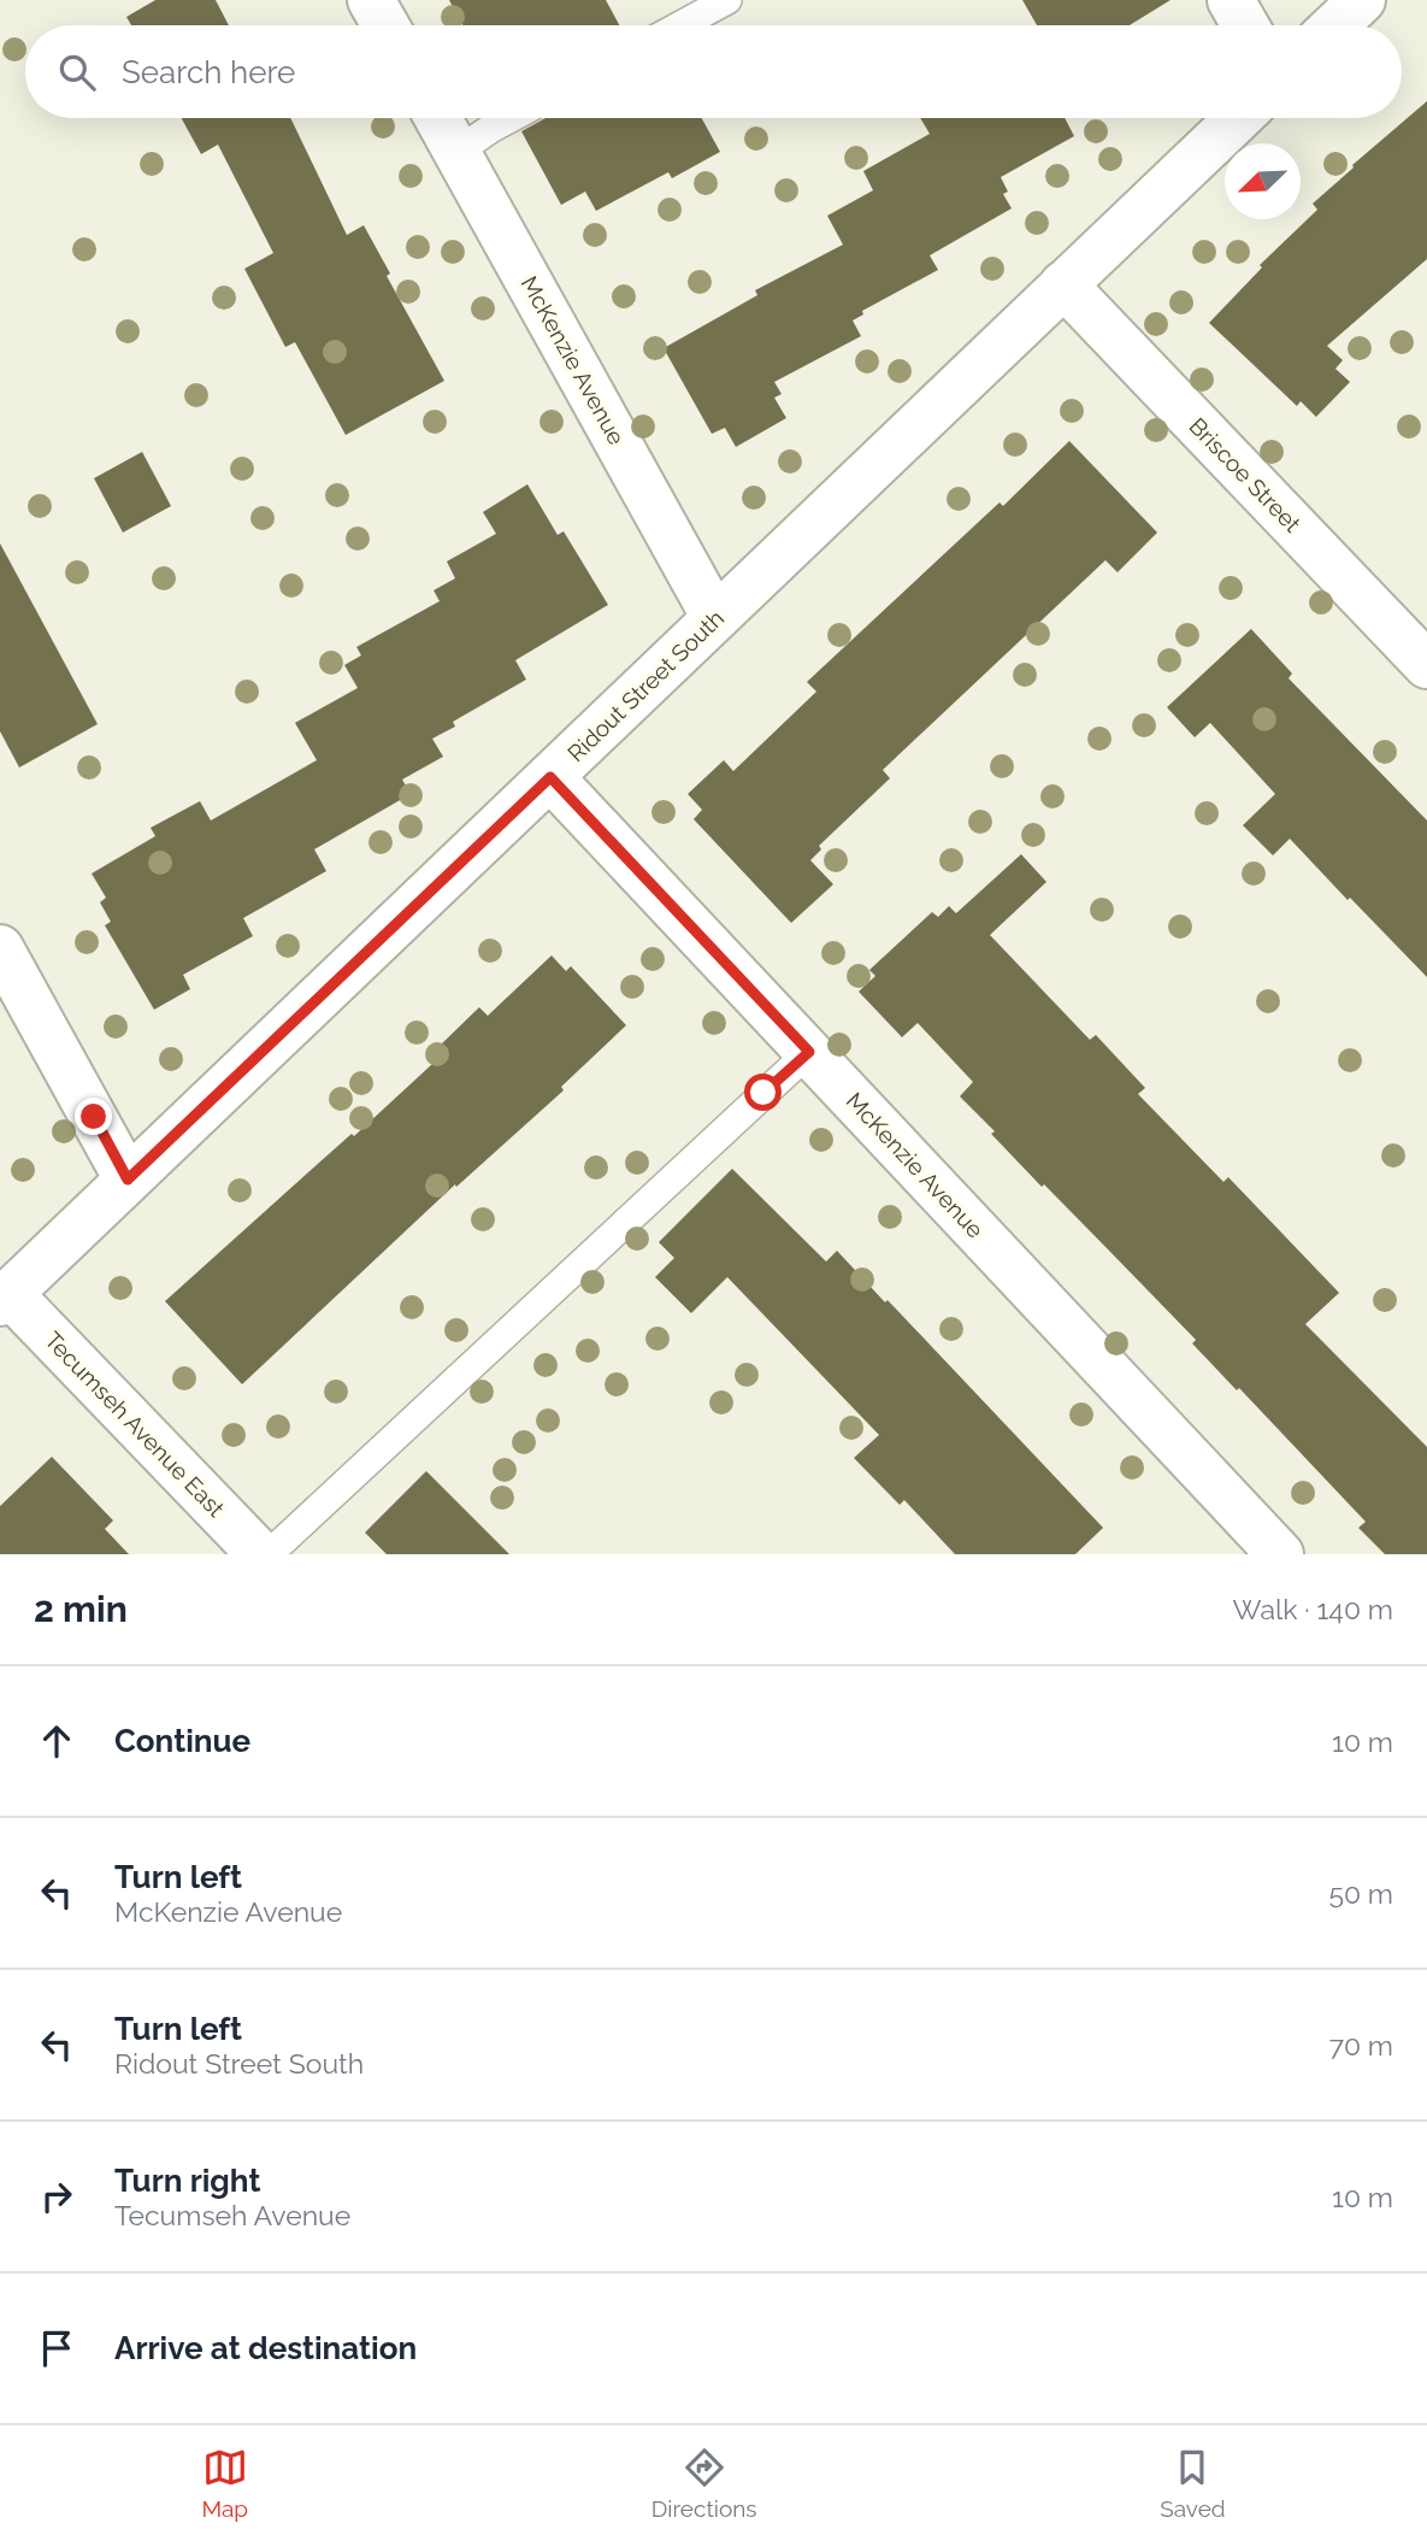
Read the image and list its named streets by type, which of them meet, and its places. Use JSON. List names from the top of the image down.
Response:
{
  "streets": {
    "street": [
      "McKenzie Avenue",
      "Briscoe Street",
      "Ridout Street South",
      "Tecumseh Avenue East"
    ]
  },
  "crossings": [
    ["McKenzie Avenue", "Ridout Street South"],
    ["Briscoe Street", "Ridout Street South"],
    ["Ridout Street South", "Tecumseh Avenue East"]
  ],
  "north": "bottom left",
  "page": {
    "search": "Search here",
    "heading": ["2 min", "Walk · 140 m"],
    "list": [
      ["Continue", "10 m"],
      ["Turn left", "McKenzie Avenue", "50 m"],
      ["Turn left", "Ridout Street South", "70 m"],
      ["Turn right", "Tecumseh Avenue", "10 m"],
      "Arrive at destination"
    ],
    "nav": ["Map", "Directions", "Saved"]
  }
}
